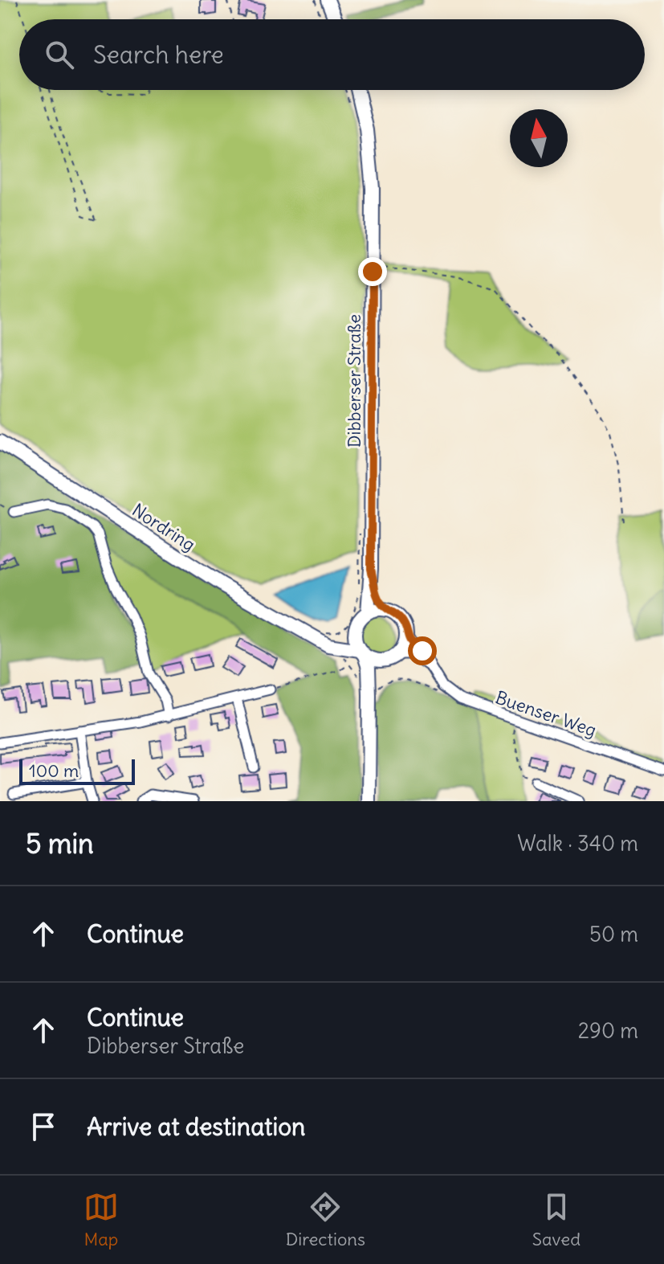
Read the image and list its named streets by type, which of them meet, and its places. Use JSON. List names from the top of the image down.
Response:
{
  "streets": {
    "main road": ["Dibberser Straße", "Nordring"],
    "street": ["Buenser Weg"]
  },
  "crossings": [
    ["Dibberser Straße", "Nordring"],
    ["Dibberser Straße", "Buenser Weg"],
    ["Nordring", "Buenser Weg"]
  ],
  "scale_bar": "100 m",
  "north": "top",
  "page": {
    "search": "Search here",
    "scale": "100 m",
    "heading": ["5 min", "Walk · 340 m"],
    "list": [
      ["Continue", "50 m"],
      ["Continue", "Dibberser Straße", "290 m"],
      "Arrive at destination"
    ],
    "nav": ["Map", "Directions", "Saved"]
  }
}
